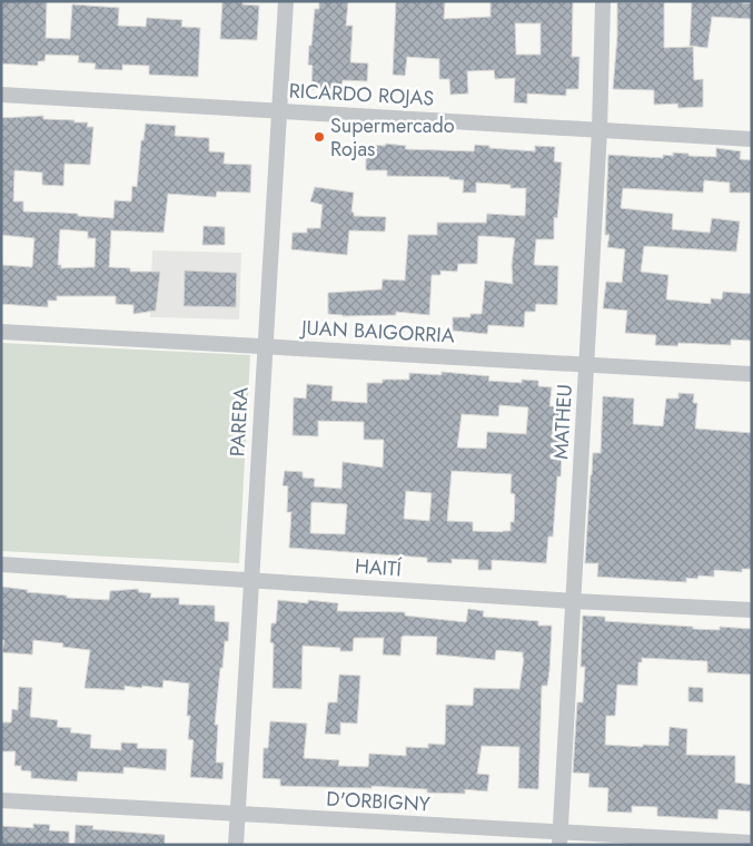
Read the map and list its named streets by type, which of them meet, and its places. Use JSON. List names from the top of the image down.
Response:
{
  "streets": {
    "street": [
      "RICARDO ROJAS",
      "JUAN BAIGORRIA",
      "PARERA",
      "MATHEU",
      "HAITÍ",
      "D'ORBIGNY"
    ]
  },
  "crossings": [
    ["RICARDO ROJAS", "PARERA"],
    ["RICARDO ROJAS", "MATHEU"],
    ["JUAN BAIGORRIA", "PARERA"],
    ["JUAN BAIGORRIA", "MATHEU"],
    ["PARERA", "HAITÍ"],
    ["PARERA", "D'ORBIGNY"],
    ["MATHEU", "HAITÍ"],
    ["MATHEU", "D'ORBIGNY"]
  ],
  "places": ["Supermercado Rojas"]
}
